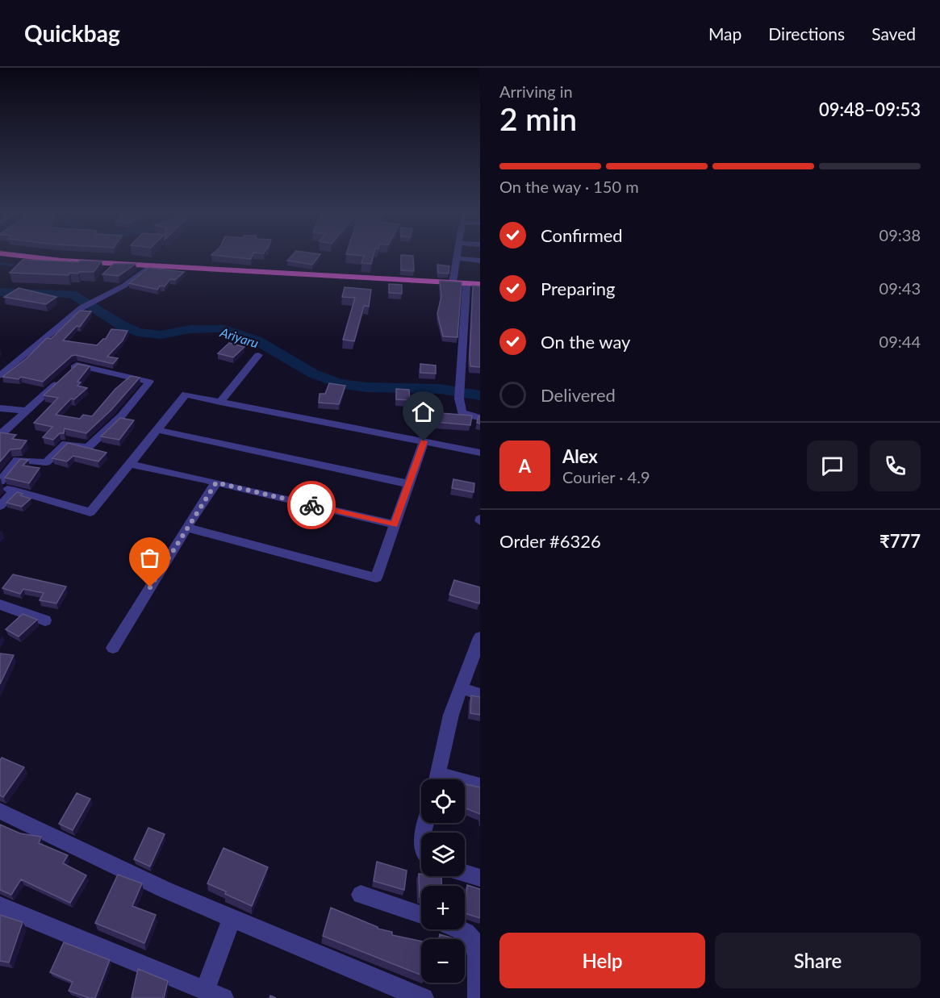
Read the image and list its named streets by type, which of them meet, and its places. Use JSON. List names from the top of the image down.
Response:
{
  "water": ["Ariyaru"],
  "page": {
    "header": "Quickbag",
    "nav": ["Map", "Directions", "Saved"],
    "heading": ["2 min", "Arriving in", "09:48–09:53"],
    "panel": [
      "Alex",
      "Courier · 4.9",
      "Order #6326",
      "₹777"
    ],
    "bar": "On the way · 150 m",
    "list": [
      ["Confirmed", "09:38"],
      ["Preparing", "09:43"],
      ["On the way", "09:44"],
      "Delivered"
    ],
    "round": "A",
    "map_buttons": ["+", "−"],
    "buttons": ["Help", "Share"]
  }
}
